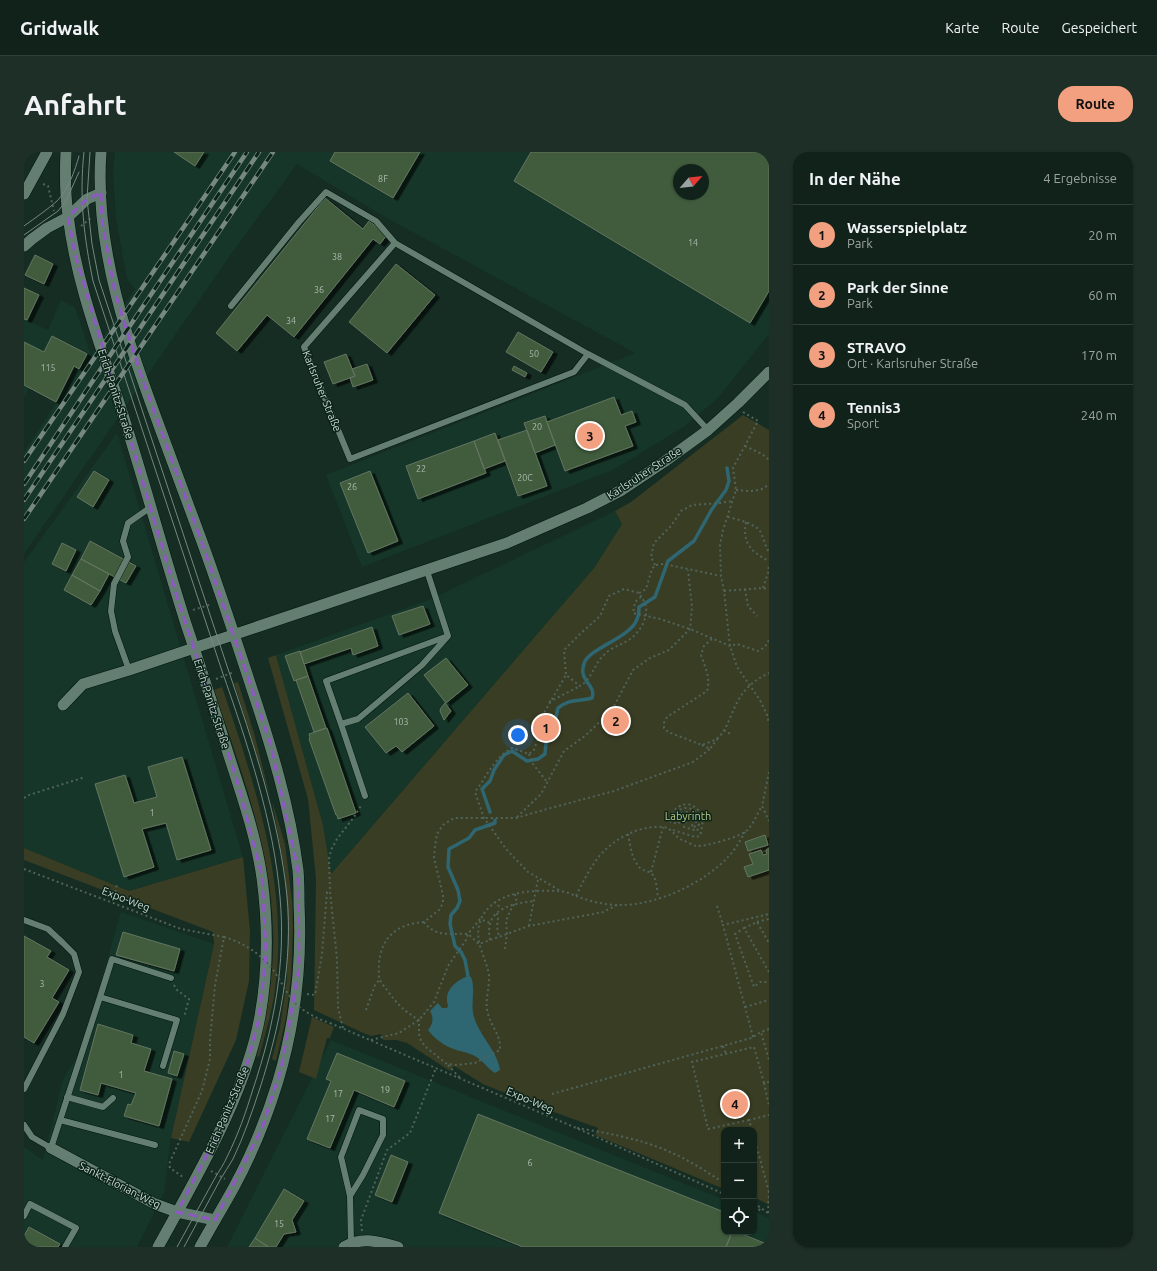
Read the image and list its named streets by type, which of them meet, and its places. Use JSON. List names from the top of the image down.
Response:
{
  "streets": {
    "main road": ["Karlsruher Straße", "Erich-Panitz-Straße", "Sankt-Florian-Weg"],
    "path": ["Expo-Weg"]
  },
  "crossings": [
    ["Karlsruher Straße", "Erich-Panitz-Straße"],
    ["Erich-Panitz-Straße", "Sankt-Florian-Weg"]
  ],
  "parks": ["Labyrinth"],
  "house_numbers": [
    "8F",
    "14",
    "38",
    "36",
    "34",
    "50",
    "115",
    "20",
    "22",
    "20C",
    "26",
    "103",
    "1",
    "3",
    "1",
    "19",
    "17",
    "17",
    "6",
    "15"
  ],
  "north": "top right",
  "page": {
    "header": "Gridwalk",
    "nav": ["Karte", "Route", "Gespeichert"],
    "buttons": "Route",
    "title": "Anfahrt",
    "heading": ["In der Nähe", "4 Ergebnisse"],
    "list": [
      {
        "mark": "1",
        "name": "Wasserspielplatz",
        "note": "Park",
        "value": "20 m"
      },
      {
        "mark": "2",
        "name": "Park der Sinne",
        "note": "Park",
        "value": "60 m"
      },
      {
        "mark": "3",
        "name": "STRAVO",
        "note": "Ort · Karlsruher Straße",
        "value": "170 m"
      },
      {
        "mark": "4",
        "name": "Tennis3",
        "note": "Sport",
        "value": "240 m"
      }
    ],
    "pins": [
      "3",
      "2",
      "1",
      "4"
    ],
    "map_buttons": ["+", "−"]
  }
}
